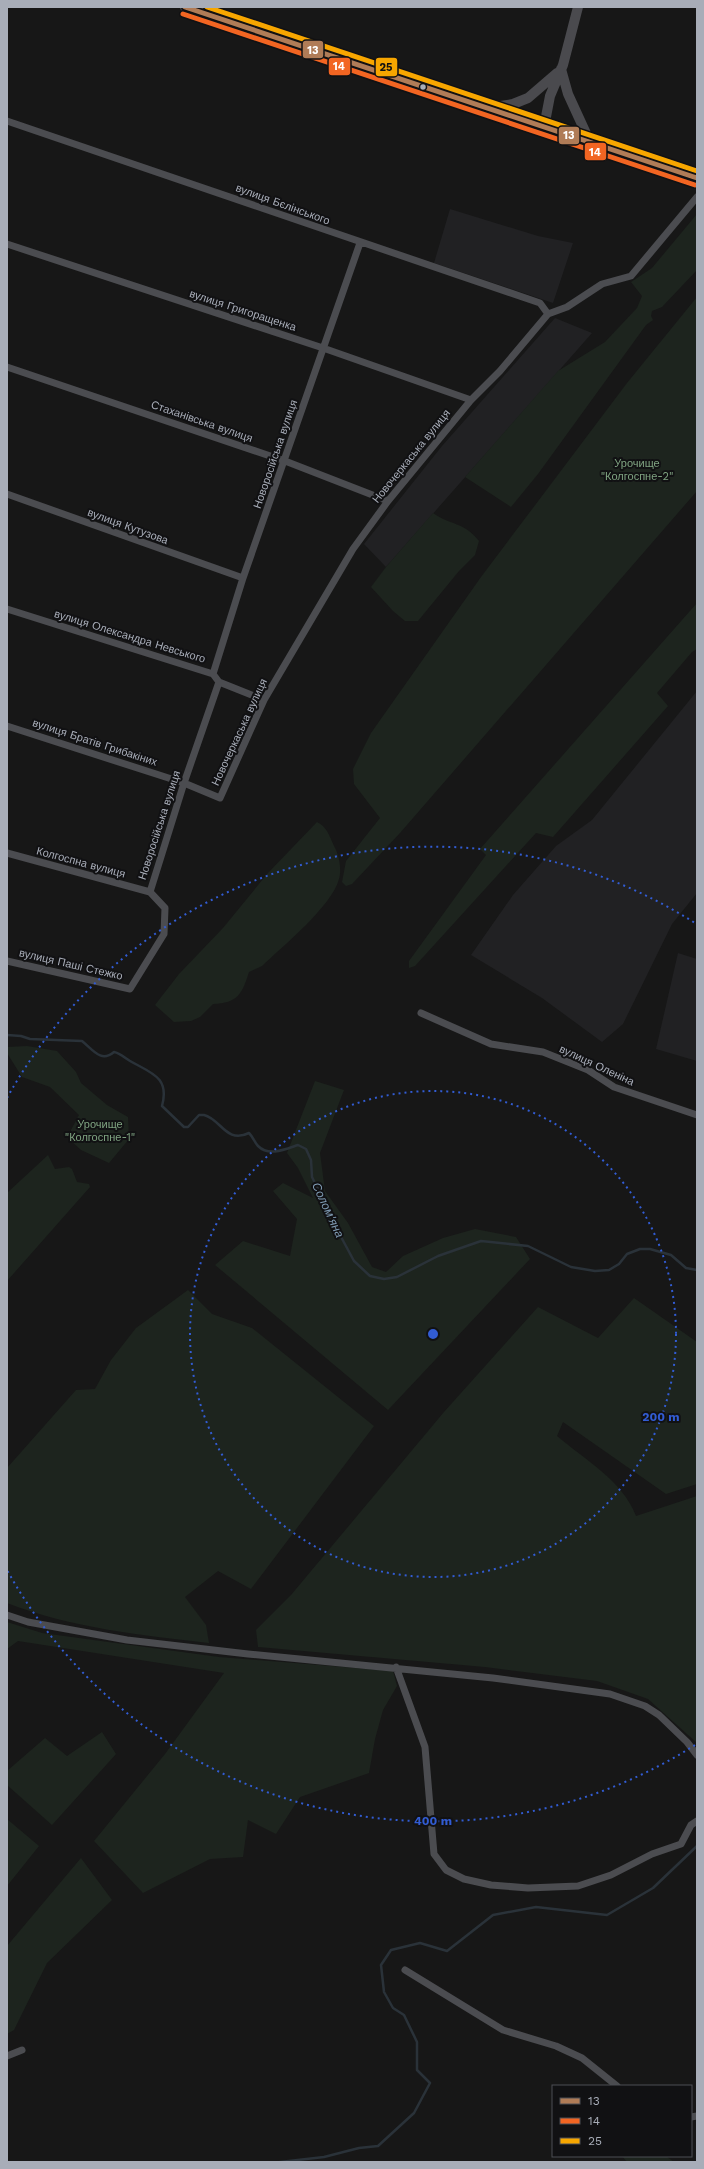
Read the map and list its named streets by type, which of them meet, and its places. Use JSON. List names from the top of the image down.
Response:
{
  "streets": {
    "street": [
      "вулиця Бєлінського",
      "вулиця Григоращенка",
      "Стаханівська вулиця",
      "Новоросійська вулиця",
      "Новочеркаська вулиця",
      "вулиця Кутузова",
      "вулиця Олександра Невського",
      "вулиця Братів Грибакіних",
      "Колгоспна вулиця",
      "вулиця Паші Стежко",
      "вулиця Оленіна"
    ]
  },
  "crossings": [
    ["вулиця Бєлінського", "Новоросійська вулиця"],
    ["вулиця Бєлінського", "Новочеркаська вулиця"],
    ["вулиця Григоращенка", "Новоросійська вулиця"],
    ["вулиця Григоращенка", "Новочеркаська вулиця"],
    ["Стаханівська вулиця", "Новоросійська вулиця"],
    ["Стаханівська вулиця", "Новочеркаська вулиця"],
    ["Новоросійська вулиця", "вулиця Кутузова"],
    ["Новоросійська вулиця", "вулиця Олександра Невського"],
    ["Новоросійська вулиця", "вулиця Братів Грибакіних"],
    ["Новоросійська вулиця", "Колгоспна вулиця"],
    ["Новоросійська вулиця", "вулиця Паші Стежко"],
    ["Новочеркаська вулиця", "вулиця Братів Грибакіних"]
  ],
  "water": ["Солом'яна"],
  "parks": ["Урочище \"Колгоспне-2\"", "Урочище \"Колгоспне-1\""],
  "lines": ["transit line 13", "transit line 25", "transit line 14"],
  "legend": ["13", "14", "25"],
  "rings": ["200 m", "400 m"]
}
